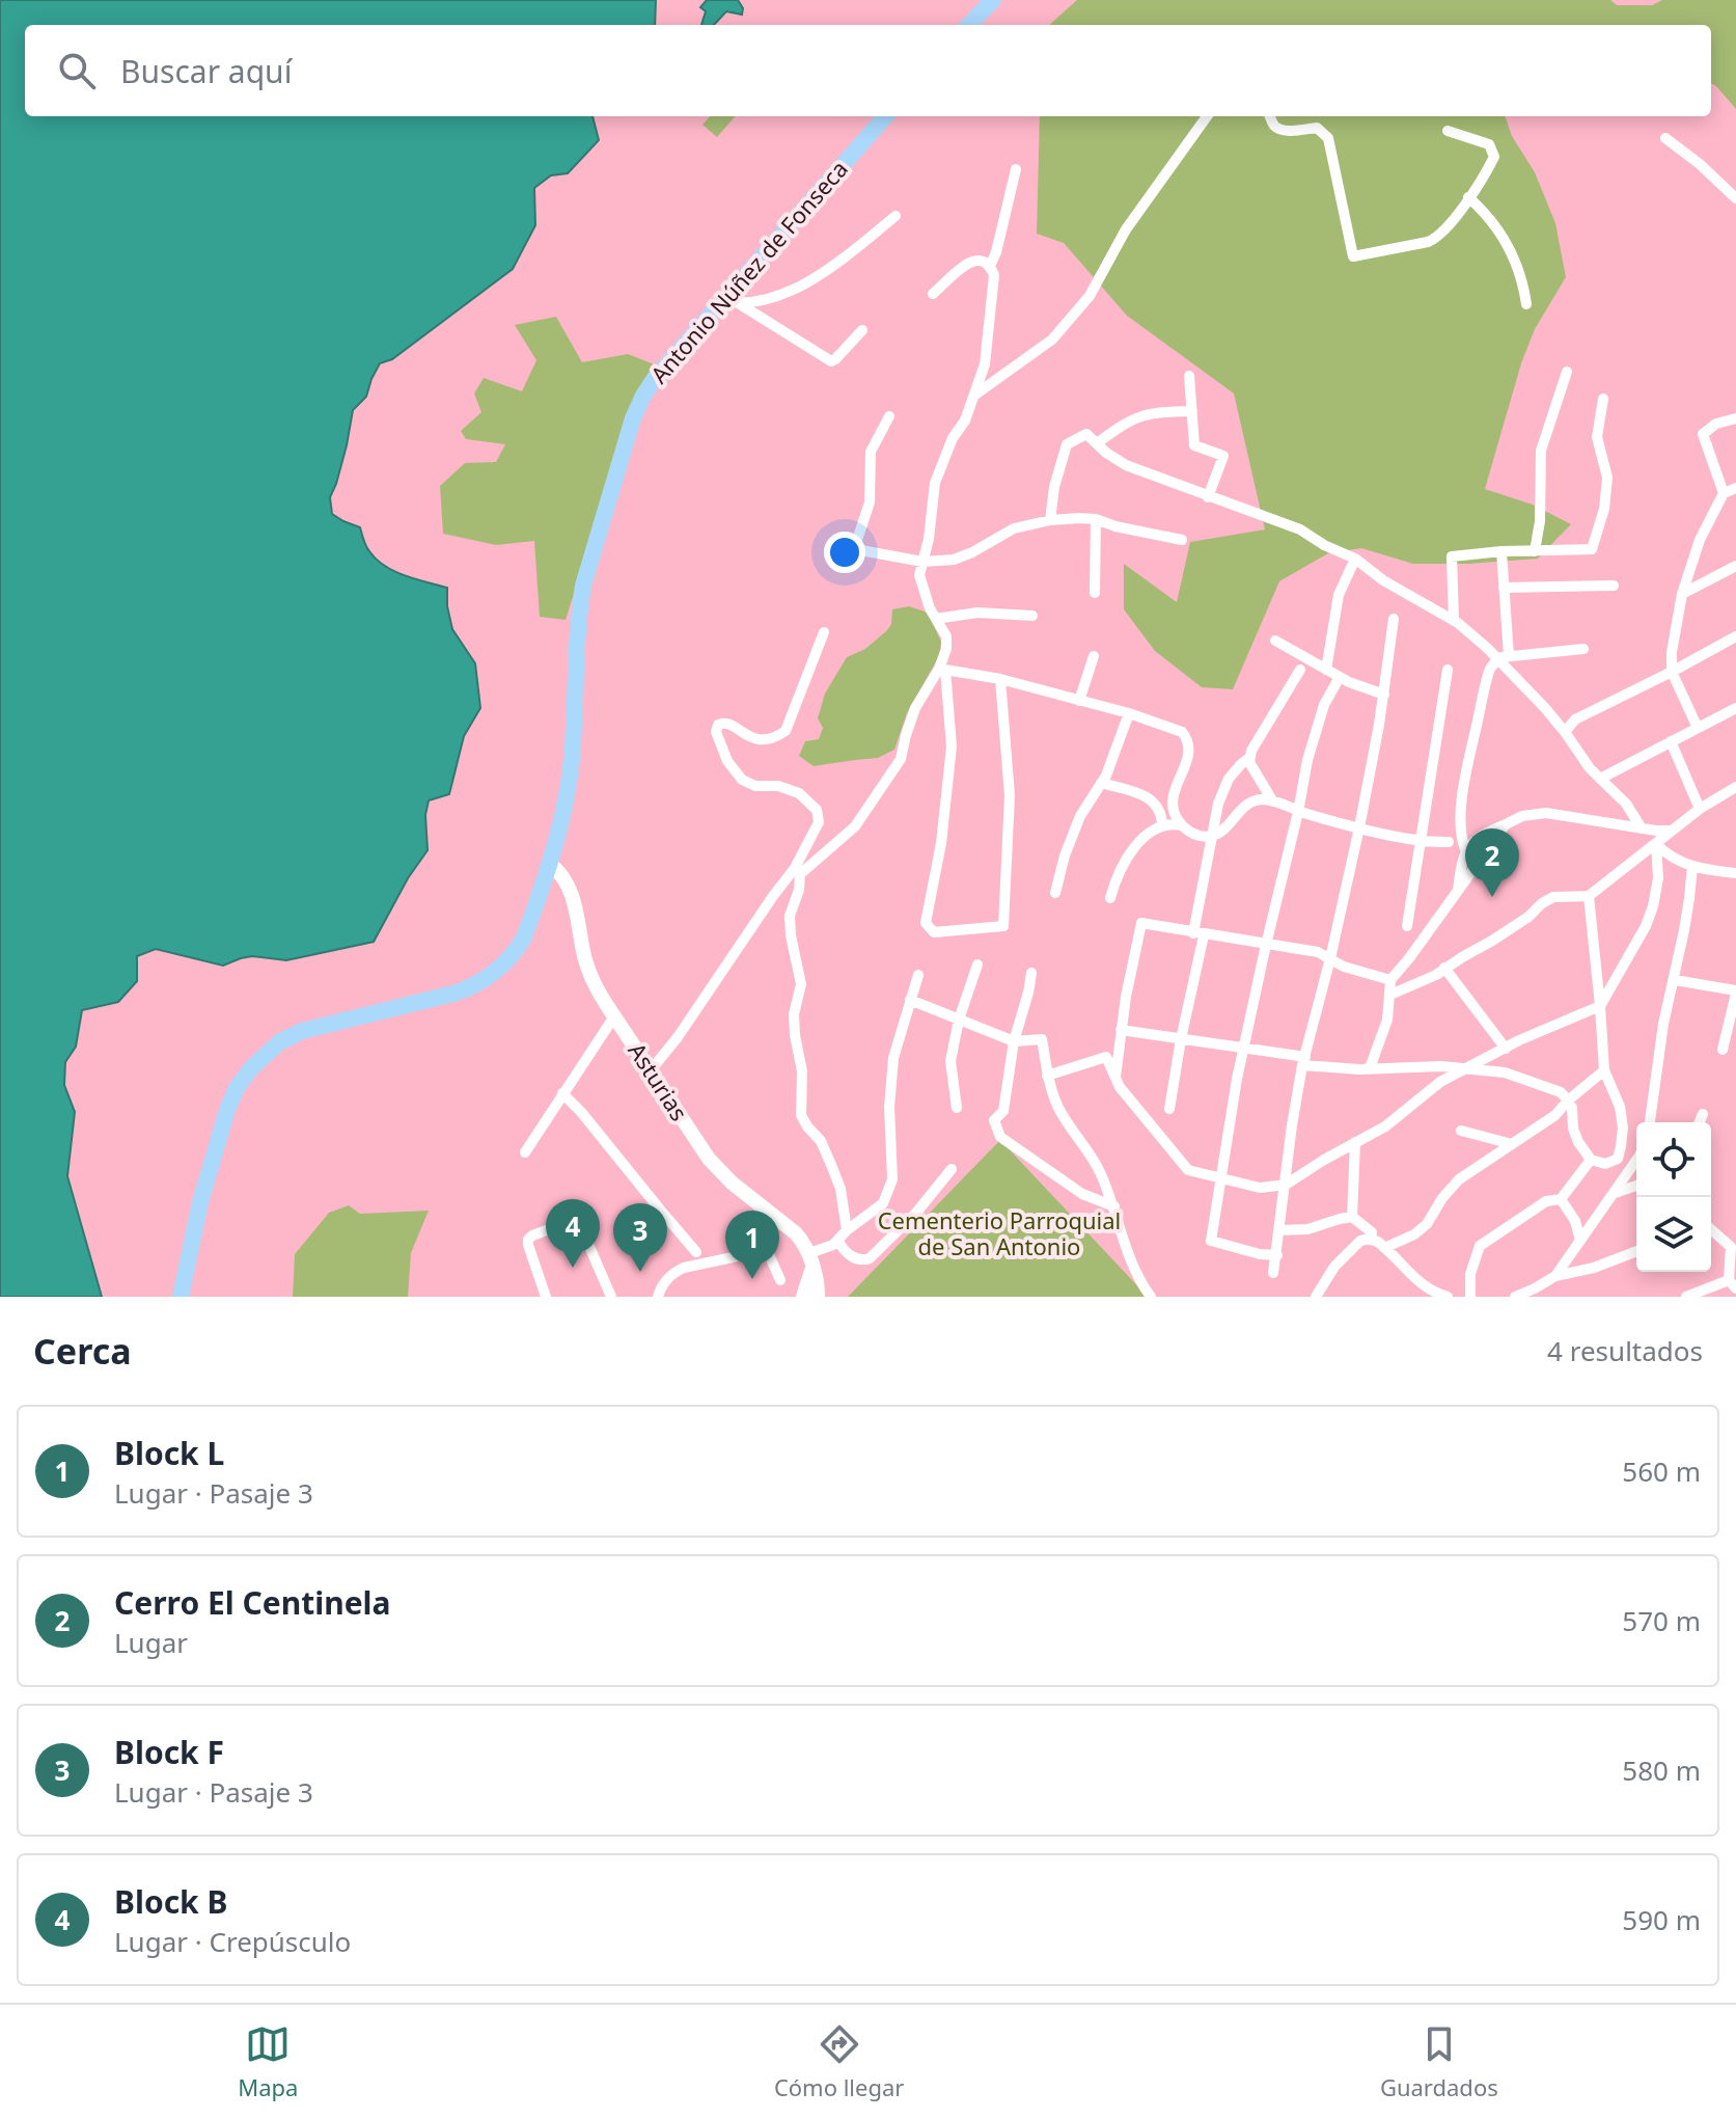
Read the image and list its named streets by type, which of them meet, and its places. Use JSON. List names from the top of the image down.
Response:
{
  "streets": {
    "main road": ["Antonio Núñez de Fonseca"],
    "street": ["Asturias"]
  },
  "crossings": [
    ["Antonio Núñez de Fonseca", "Asturias"]
  ],
  "parks": ["Cementerio Parroquial de San Antonio"],
  "page": {
    "search": "Buscar aquí",
    "pins": [
      "2",
      "4",
      "3",
      "1"
    ],
    "heading": ["Cerca", "4 resultados"],
    "list": [
      {
        "mark": "1",
        "name": "Block L",
        "note": "Lugar · Pasaje 3",
        "value": "560 m"
      },
      {
        "mark": "2",
        "name": "Cerro El Centinela",
        "note": "Lugar",
        "value": "570 m"
      },
      {
        "mark": "3",
        "name": "Block F",
        "note": "Lugar · Pasaje 3",
        "value": "580 m"
      },
      {
        "mark": "4",
        "name": "Block B",
        "note": "Lugar · Crepúsculo",
        "value": "590 m"
      }
    ],
    "nav": ["Mapa", "Cómo llegar", "Guardados"]
  }
}
